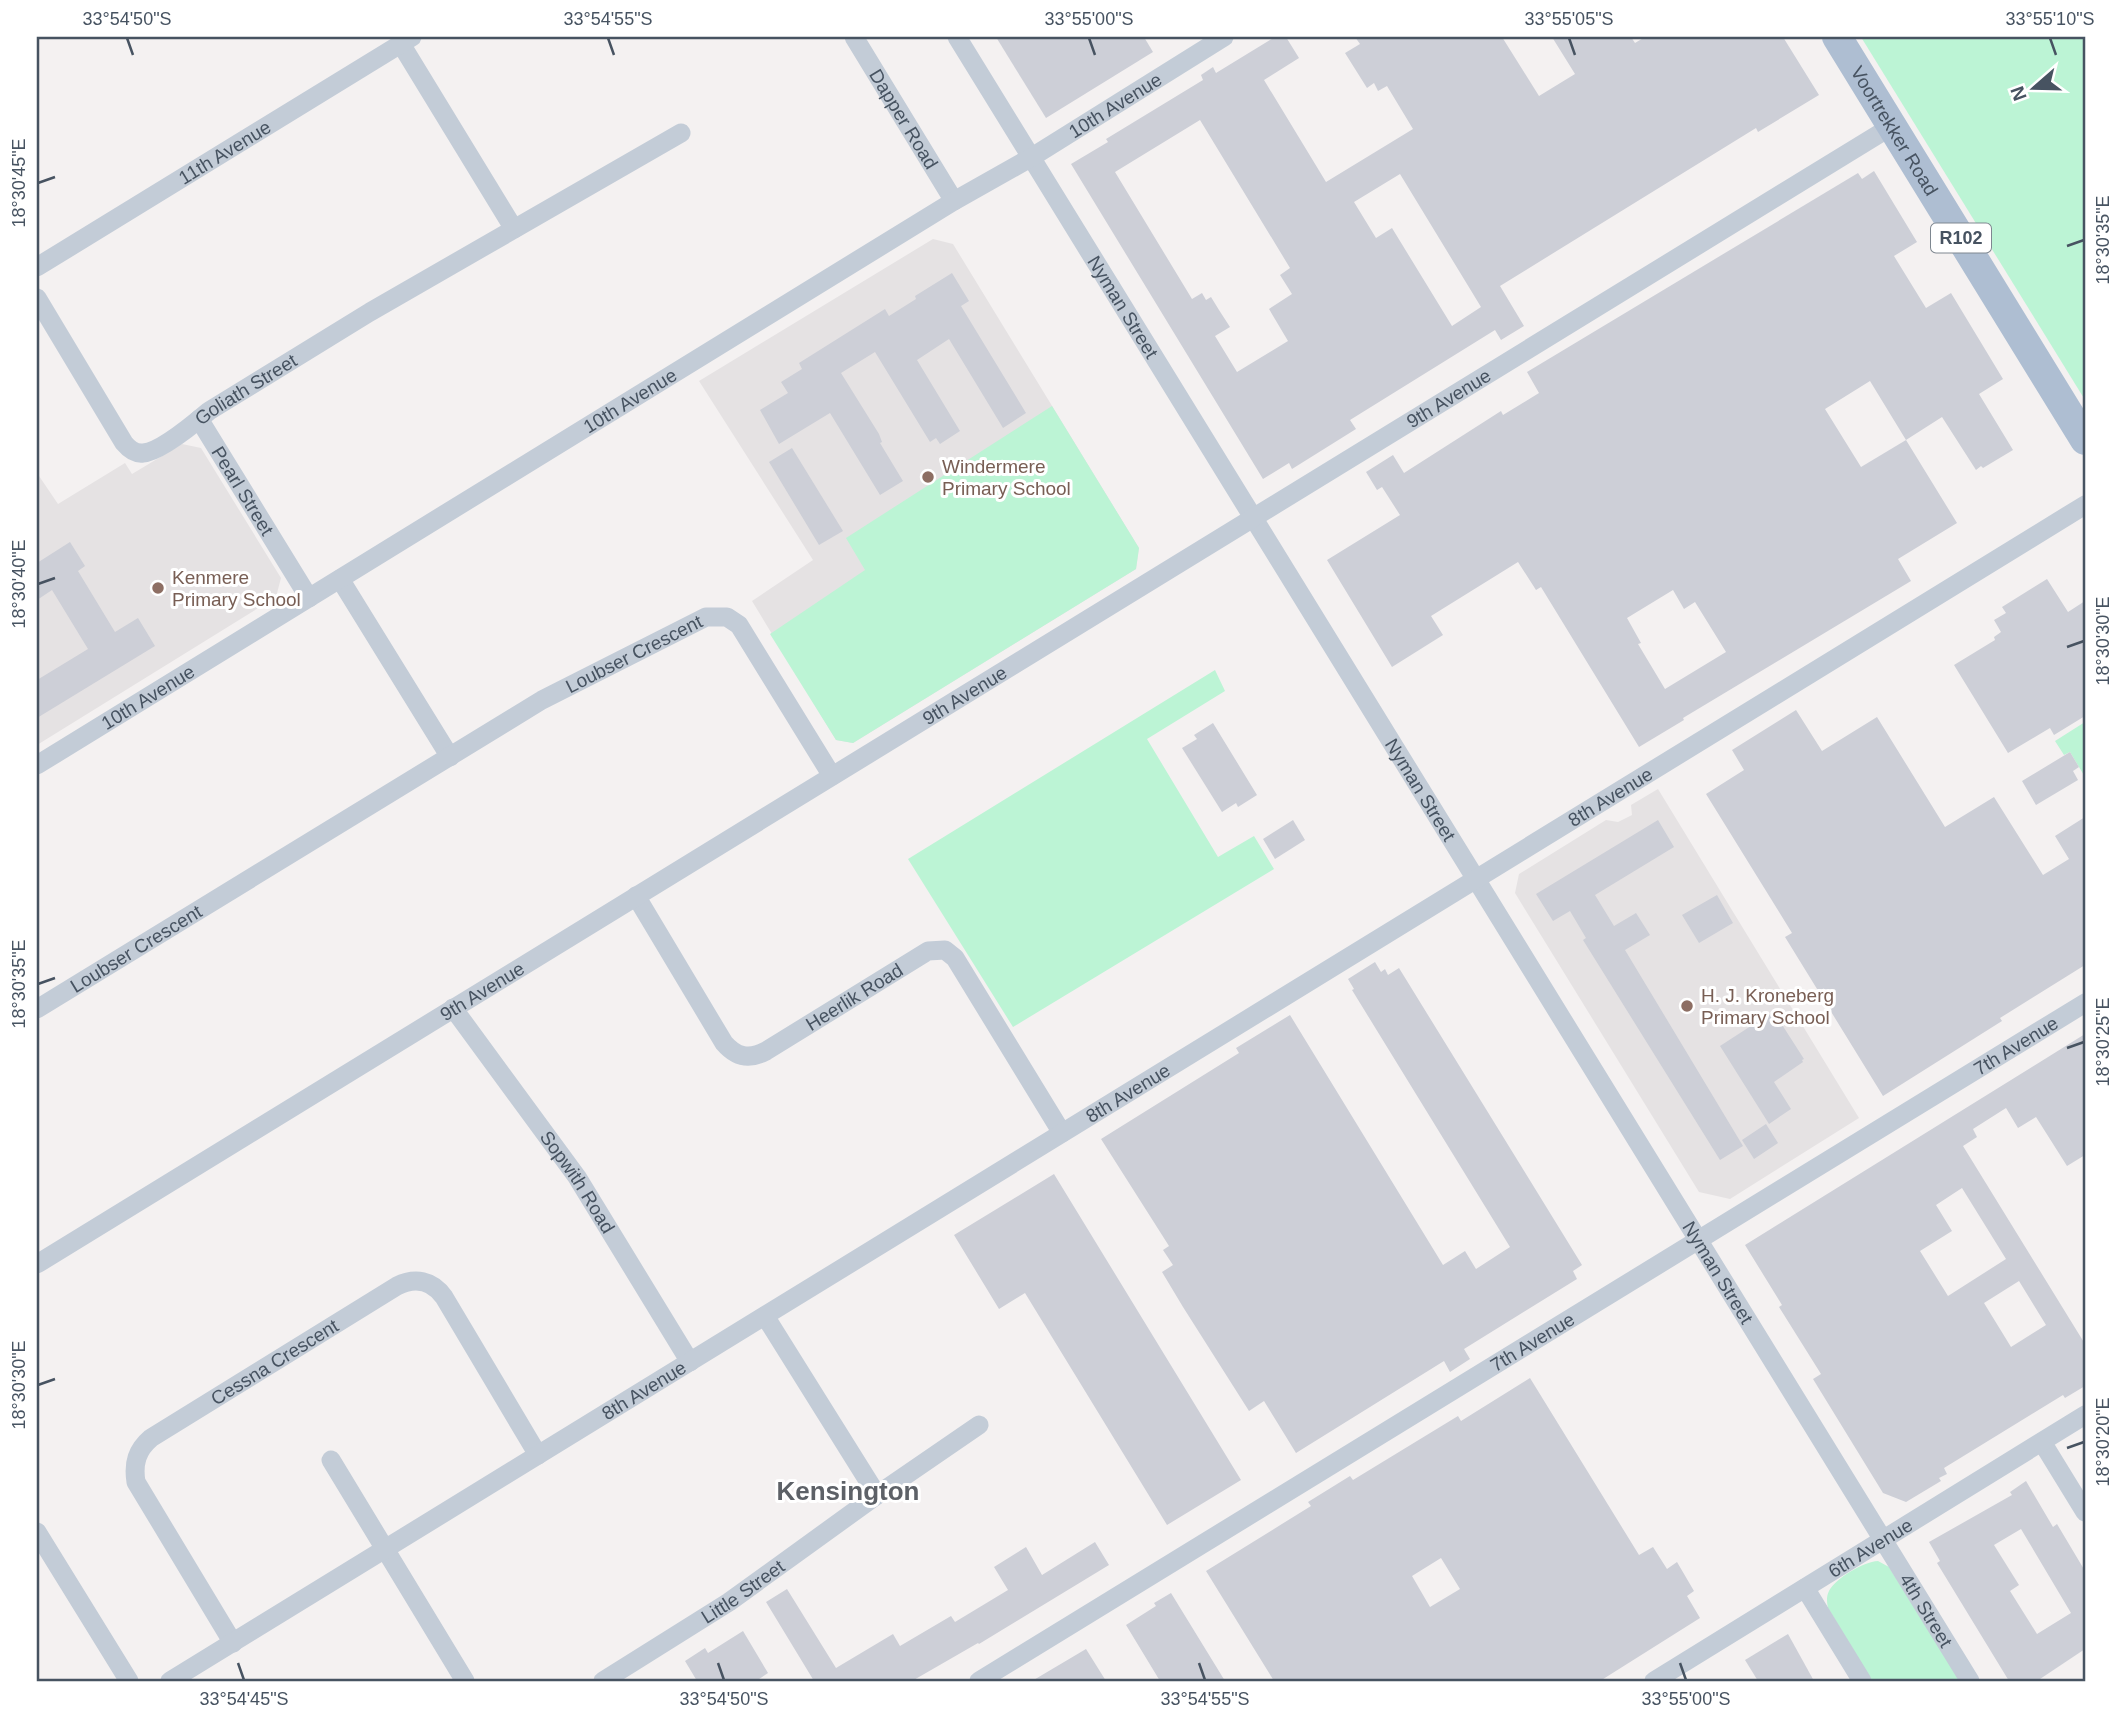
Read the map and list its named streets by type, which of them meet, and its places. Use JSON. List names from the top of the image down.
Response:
{
  "streets": {
    "main road": ["Voortrekker Road", "R102"],
    "street": [
      "10th Avenue",
      "Dapper Road",
      "11th Avenue",
      "Nyman Street",
      "Goliath Street",
      "9th Avenue",
      "Pearl Street",
      "Loubser Crescent",
      "8th Avenue",
      "Heerlik Road",
      "7th Avenue",
      "Sopwith Road",
      "Cessna Crescent",
      "6th Avenue",
      "Little Street",
      "4th Street"
    ]
  },
  "crossings": [
    ["10th Avenue", "Dapper Road"],
    ["10th Avenue", "Nyman Street"],
    ["10th Avenue", "Pearl Street"],
    ["Voortrekker Road", "9th Avenue"],
    ["Nyman Street", "9th Avenue"],
    ["Nyman Street", "8th Avenue"],
    ["Nyman Street", "7th Avenue"],
    ["Nyman Street", "6th Avenue"],
    ["Nyman Street", "4th Street"],
    ["Goliath Street", "Pearl Street"],
    ["9th Avenue", "Loubser Crescent"],
    ["9th Avenue", "Heerlik Road"],
    ["9th Avenue", "Sopwith Road"],
    ["8th Avenue", "Heerlik Road"],
    ["8th Avenue", "Sopwith Road"],
    ["8th Avenue", "Cessna Crescent"],
    ["6th Avenue", "4th Street"]
  ],
  "districts": ["Kensington"],
  "places": ["Windermere Primary School", "Kenmere Primary School", "H. J. Kroneberg Primary School"],
  "north": "left",
  "coordinates": [
    "33°54'50\"S",
    "33°54'55\"S",
    "33°55'00\"S",
    "33°55'05\"S",
    "33°55'10\"S",
    "18°30'45\"E",
    "18°30'35\"E",
    "18°30'40\"E",
    "18°30'30\"E",
    "18°30'25\"E",
    "18°30'20\"E",
    "33°54'45\"S"
  ]
}
